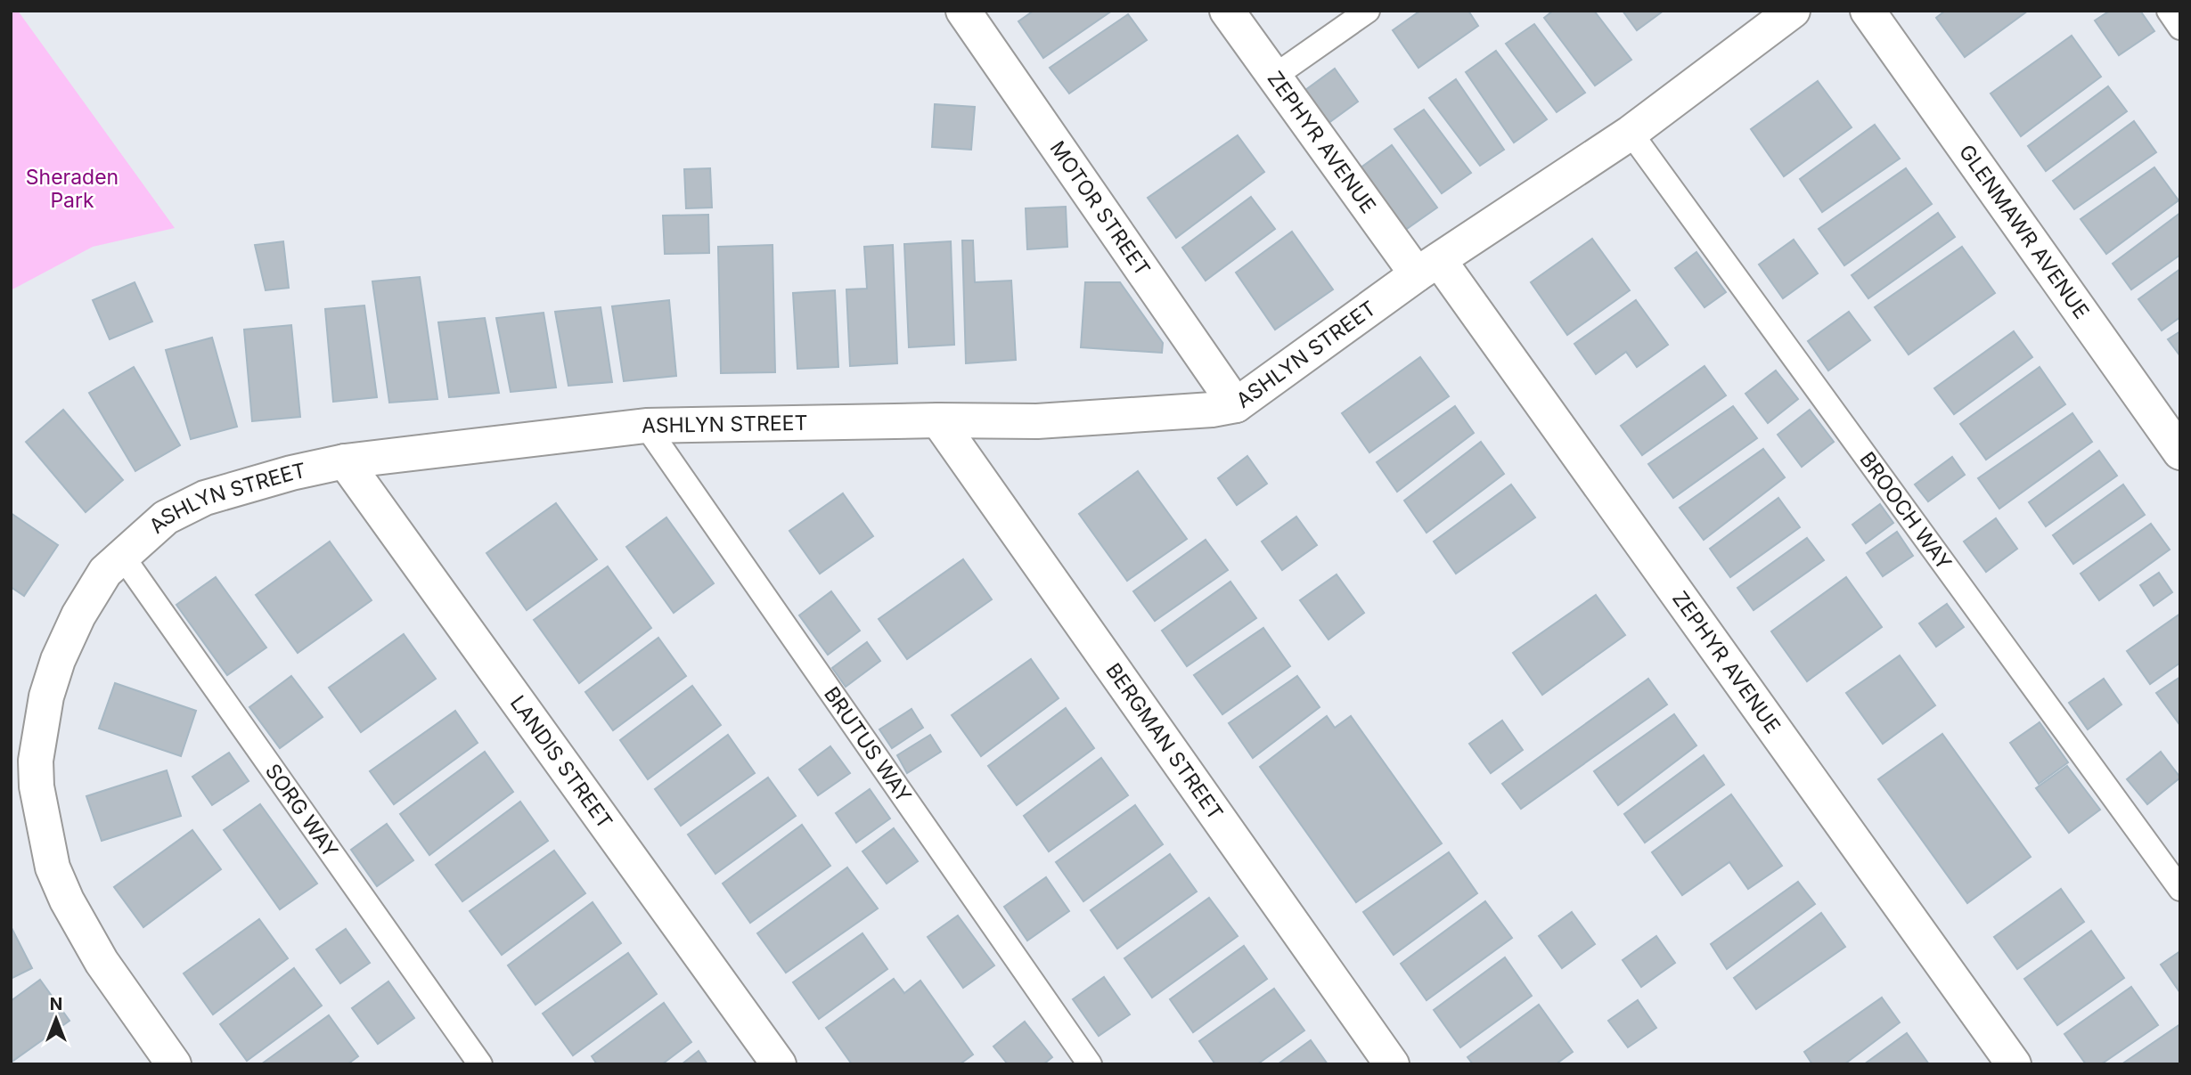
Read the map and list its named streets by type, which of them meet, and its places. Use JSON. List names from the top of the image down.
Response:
{
  "streets": {
    "street": [
      "ZEPHYR AVENUE",
      "MOTOR STREET",
      "GLENMAWR AVENUE",
      "ASHLYN STREET",
      "BERGMAN STREET",
      "LANDIS STREET"
    ],
    "lane": ["BROOCH WAY", "BRUTUS WAY", "SORG WAY"]
  },
  "crossings": [
    ["ZEPHYR AVENUE", "ASHLYN STREET"],
    ["MOTOR STREET", "ASHLYN STREET"],
    ["ASHLYN STREET", "BROOCH WAY"],
    ["ASHLYN STREET", "BERGMAN STREET"],
    ["ASHLYN STREET", "BRUTUS WAY"],
    ["ASHLYN STREET", "LANDIS STREET"],
    ["ASHLYN STREET", "SORG WAY"]
  ],
  "parks": ["Sheraden Park"],
  "north": "top"
}
